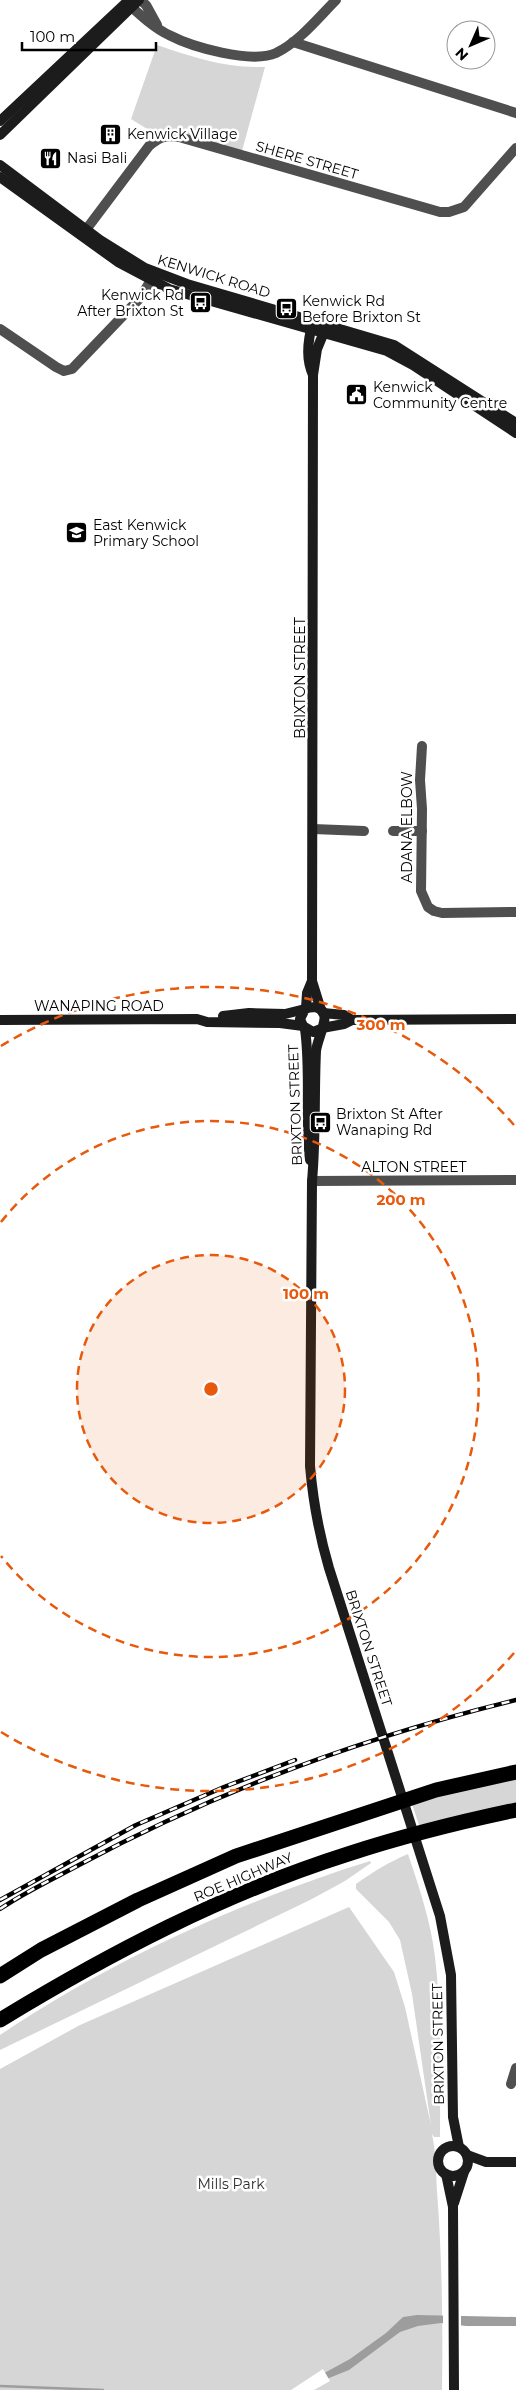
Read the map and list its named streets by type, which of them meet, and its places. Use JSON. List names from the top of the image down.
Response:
{
  "streets": {
    "highway": ["ROE HIGHWAY"],
    "main road": ["KENWICK ROAD", "BRIXTON STREET", "WANAPING ROAD"],
    "street": ["SHERE STREET", "ADANA ELBOW", "ALTON STREET"]
  },
  "crossings": [
    ["SHERE STREET", "KENWICK ROAD"],
    ["KENWICK ROAD", "BRIXTON STREET"],
    ["BRIXTON STREET", "WANAPING ROAD"],
    ["BRIXTON STREET", "ALTON STREET"]
  ],
  "parks": ["Mills Park"],
  "places": {
    "building": ["Kenwick Village"],
    "restaurant": ["Nasi Bali"],
    "bus stop": ["Kenwick Rd After Brixton St", "Kenwick Rd Before Brixton St", "Brixton St After Wanaping Rd"],
    "public building": ["Kenwick Community Centre"],
    "school or university": ["East Kenwick Primary School"]
  },
  "scale_bar": "100 m",
  "north": "bottom left",
  "rings": ["300 m", "200 m", "100 m"]
}
